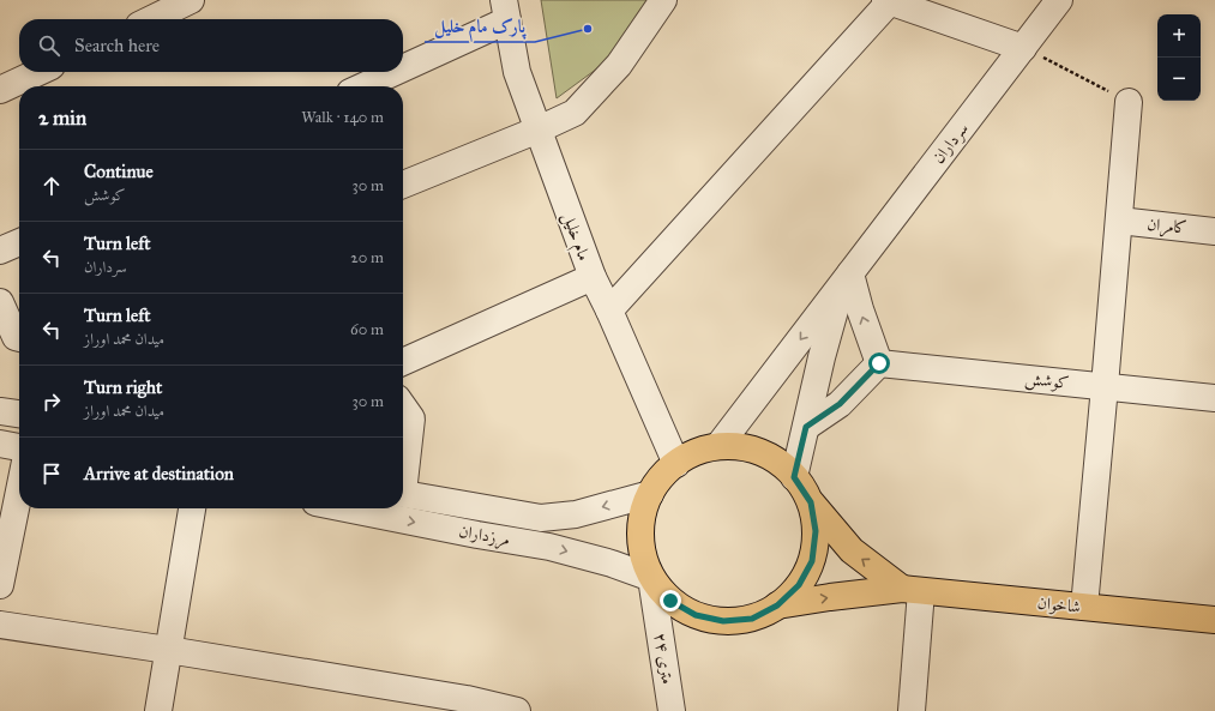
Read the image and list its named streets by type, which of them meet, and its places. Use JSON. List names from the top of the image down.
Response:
{
  "streets": {
    "main road": ["شاخوان"],
    "street": [
      "سرداران",
      "کامران",
      "مام خلیل",
      "کوشش",
      "مرزداران",
      "۲۴ متری"
    ]
  },
  "crossings": [
    ["مرزداران", "۲۴ متری"]
  ],
  "places": ["پارک مام خلیل"],
  "page": {
    "map_buttons": ["+", "−"],
    "search": "Search here",
    "heading": ["2 min", "Walk · 140 m"],
    "list": [
      ["Continue", "کوشش", "30 m"],
      ["Turn left", "سرداران", "20 m"],
      ["Turn left", "میدان محمد اوراز", "60 m"],
      ["Turn right", "میدان محمد اوراز", "30 m"],
      "Arrive at destination"
    ]
  }
}
